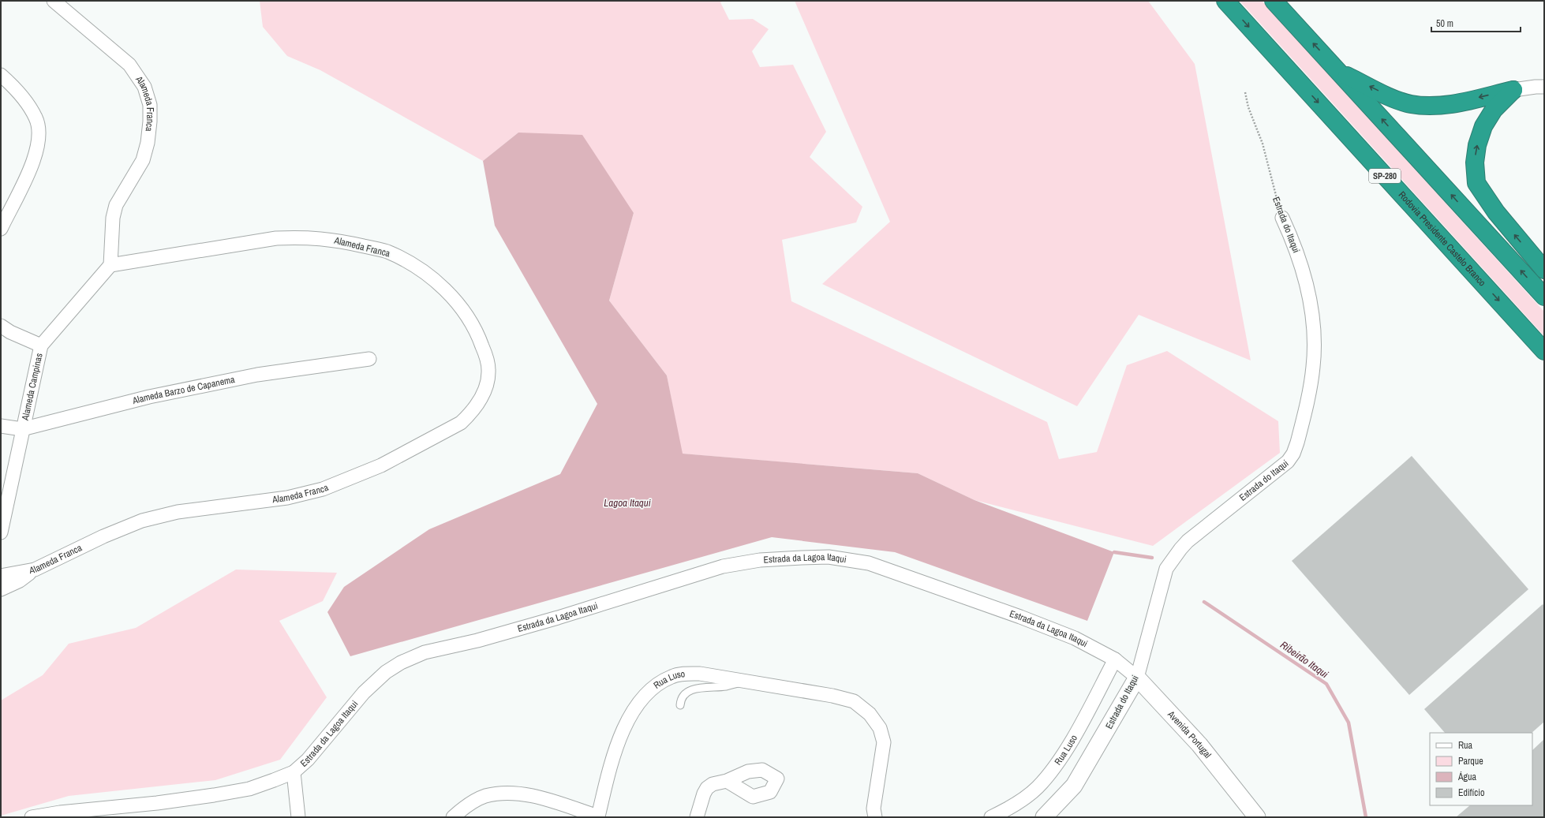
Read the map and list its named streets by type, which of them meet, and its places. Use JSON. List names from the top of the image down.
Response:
{
  "streets": {
    "highway": ["SP-280", "Rodovia Presidente Castelo Branco"],
    "street": [
      "Alameda Franca",
      "Estrada do Itaqui",
      "Alameda Campinas",
      "Alameda Barzo de Capanema",
      "Estrada da Lagoa Itaqui",
      "Rua Luso",
      "Avenida Portugal"
    ]
  },
  "crossings": [
    ["Alameda Franca", "Alameda Campinas"],
    ["Estrada do Itaqui", "Avenida Portugal"],
    ["Alameda Campinas", "Alameda Barzo de Capanema"],
    ["Estrada da Lagoa Itaqui", "Rua Luso"],
    ["Estrada da Lagoa Itaqui", "Avenida Portugal"],
    ["Rua Luso", "Avenida Portugal"]
  ],
  "water": ["Lagoa Itaqui", "Ribeirão Itaqui"],
  "legend": [
    "Rua",
    "Parque",
    "Água",
    "Edifício"
  ],
  "scale_bar": "50 m"
}
